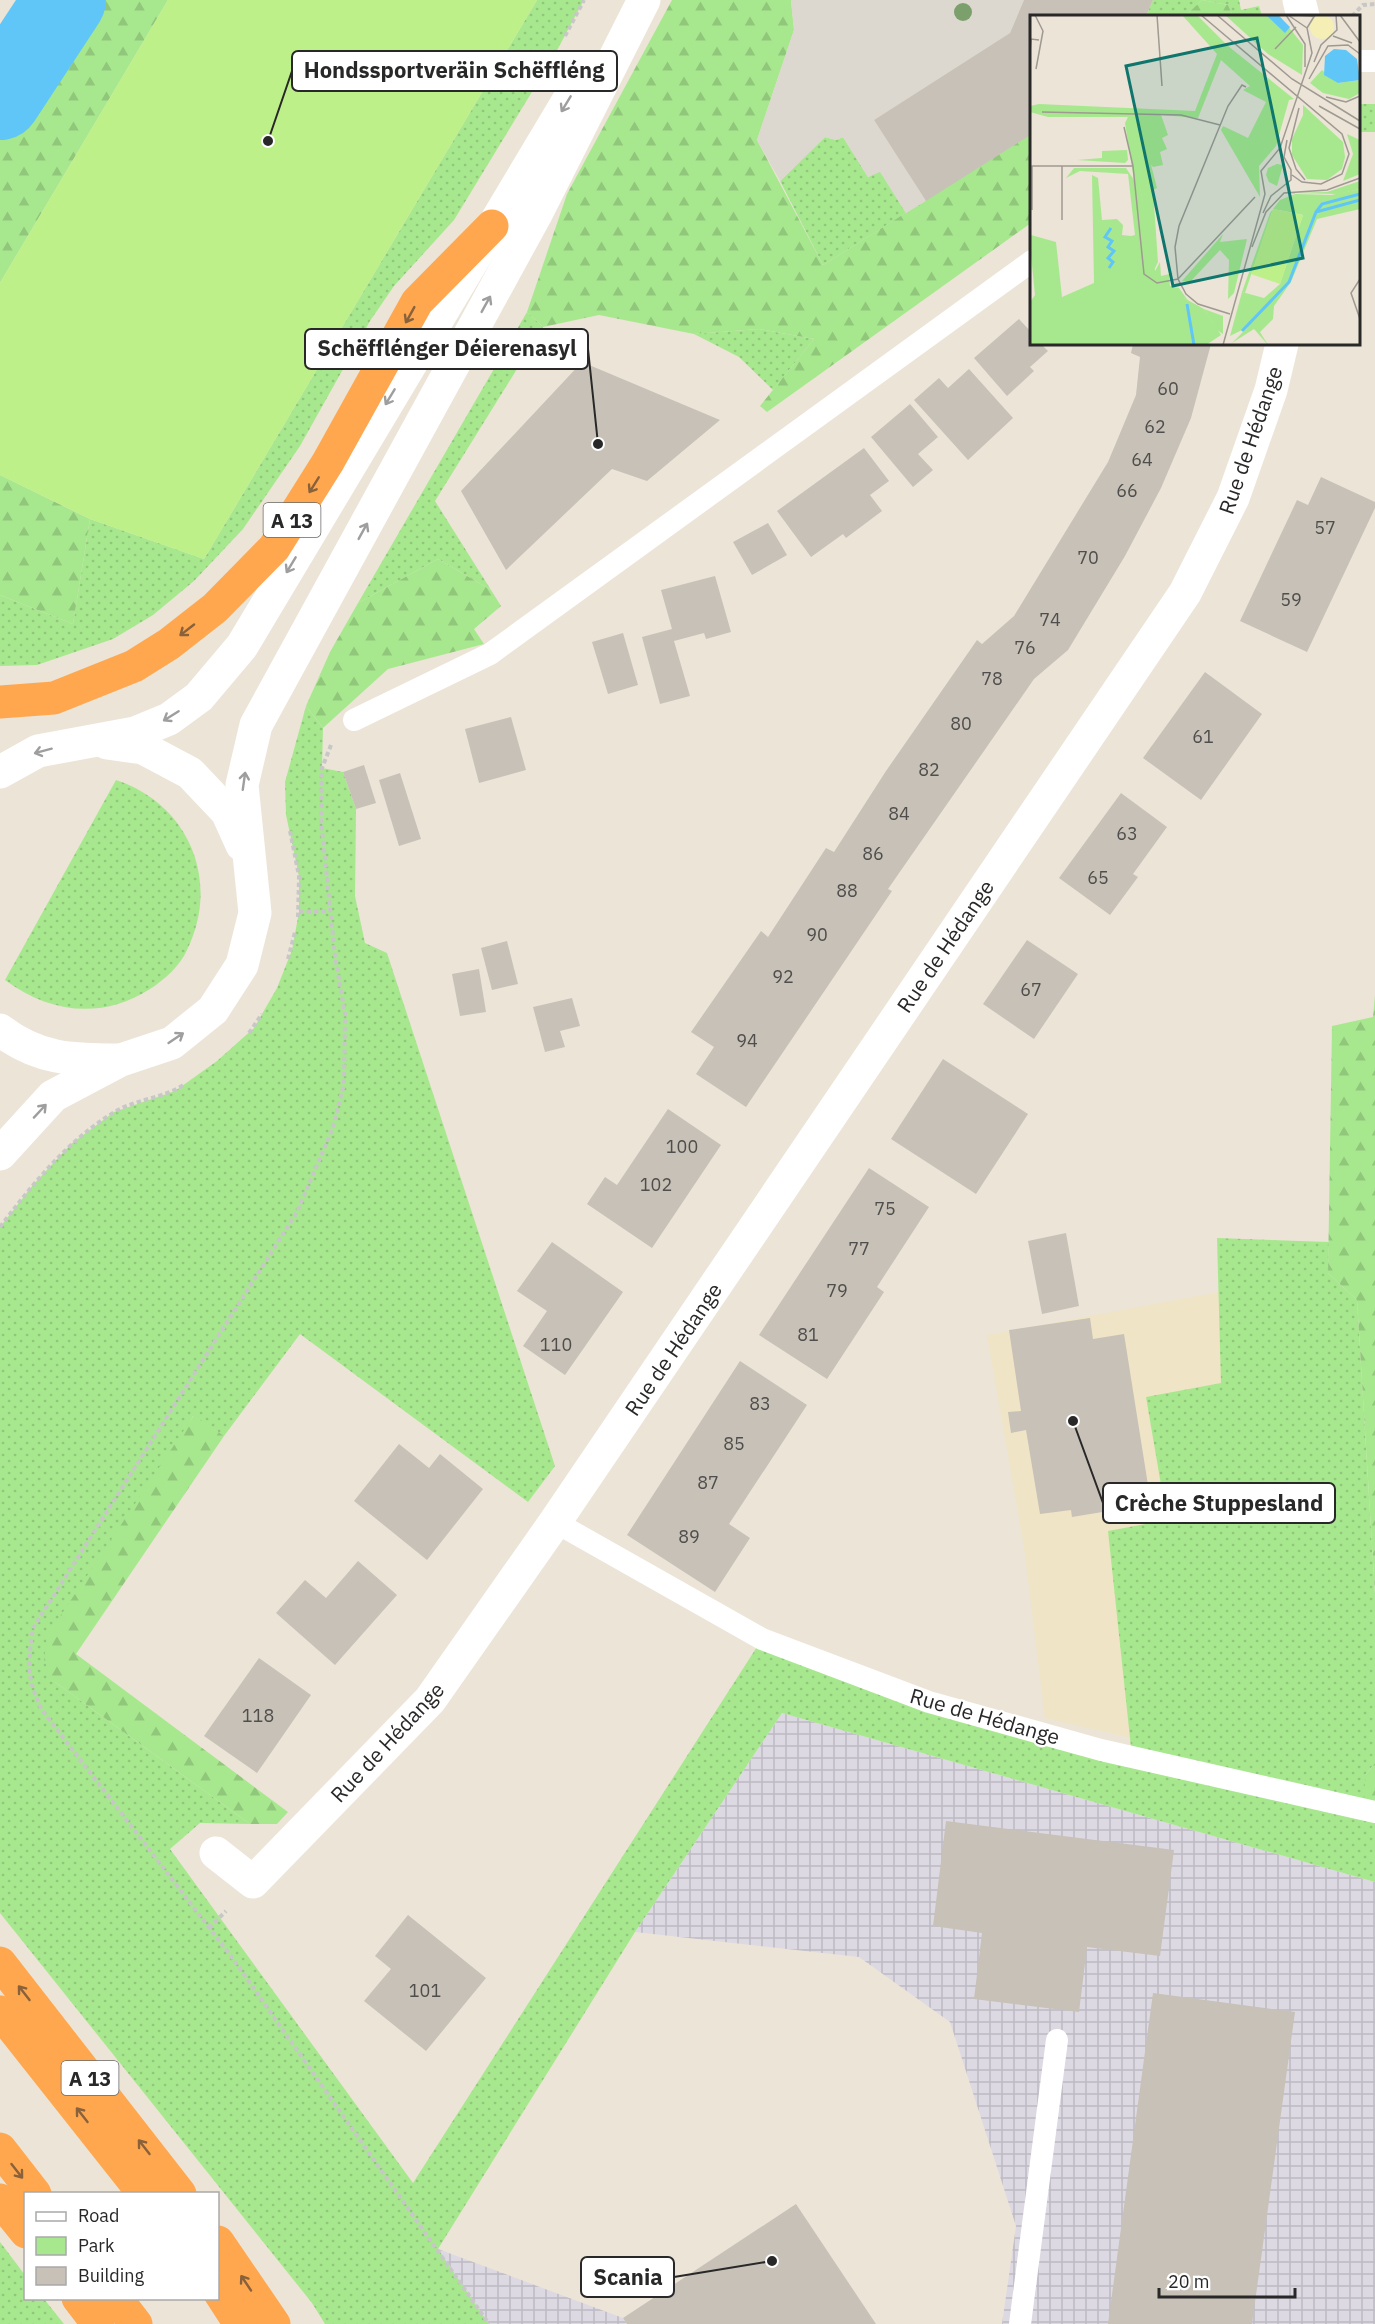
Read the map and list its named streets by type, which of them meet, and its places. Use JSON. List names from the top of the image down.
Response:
{
  "streets": {
    "highway": ["A 13"],
    "main road": ["Rue de Hédange"]
  },
  "places": [
    "Hondssportveräin Schëffléng",
    "Schëfflénger Déierenasyl",
    "Crèche Stuppesland",
    "Scania"
  ],
  "house_numbers": [
    "60",
    "62",
    "64",
    "66",
    "57",
    "70",
    "59",
    "74",
    "76",
    "78",
    "80",
    "61",
    "82",
    "84",
    "63",
    "86",
    "65",
    "88",
    "90",
    "92",
    "67",
    "94",
    "100",
    "102",
    "75",
    "77",
    "79",
    "81",
    "110",
    "83",
    "85",
    "87",
    "89",
    "118",
    "101"
  ],
  "legend": ["Road", "Park", "Building"],
  "scale_bar": "20 m"
}
